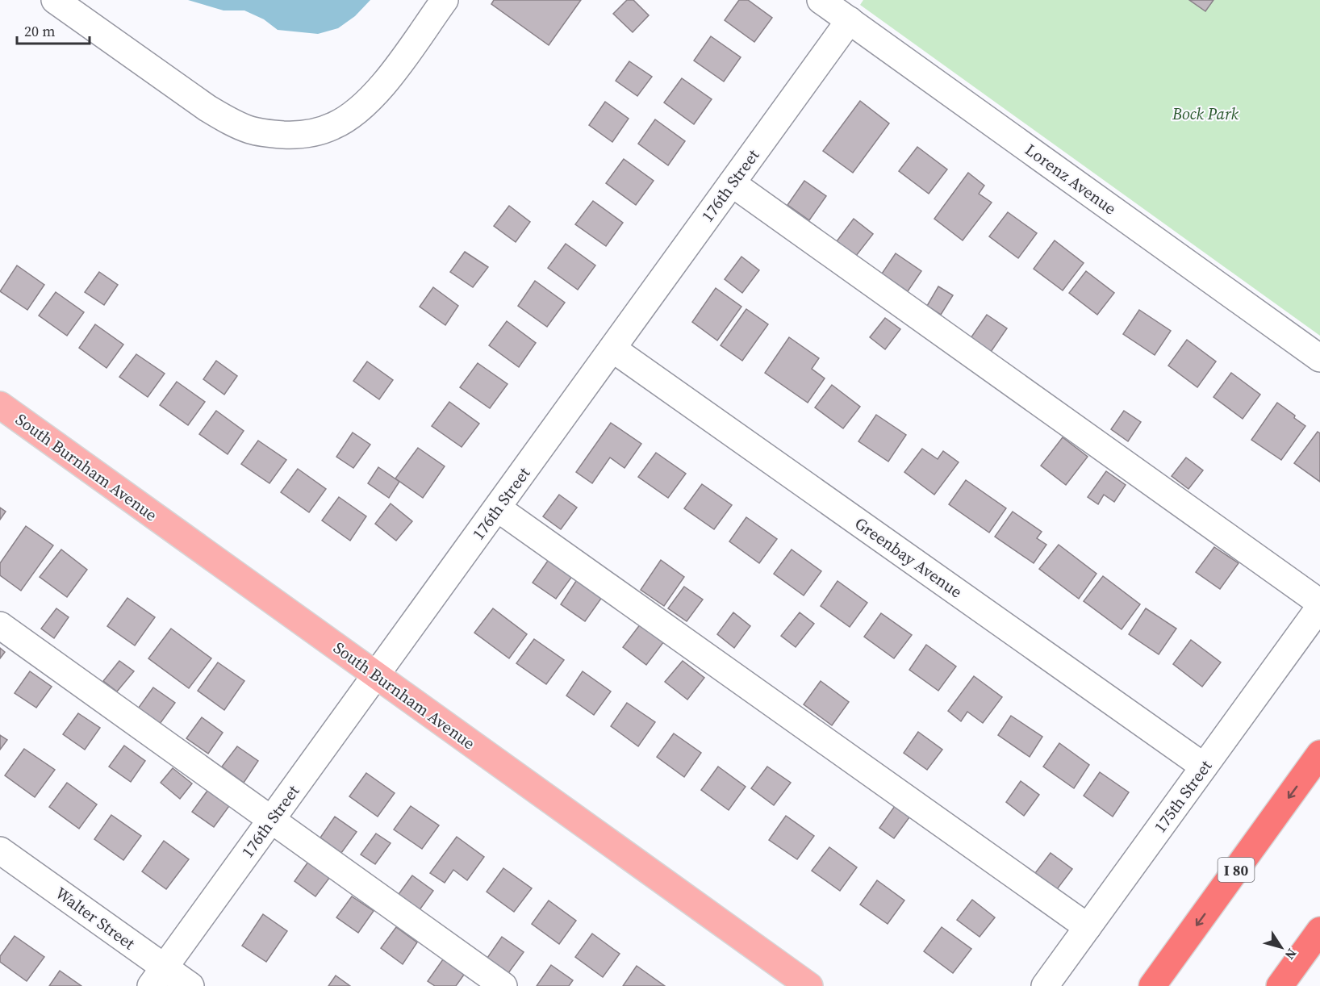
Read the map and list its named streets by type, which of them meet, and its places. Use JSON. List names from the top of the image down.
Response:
{
  "streets": {
    "highway": ["I 80"],
    "main road": ["South Burnham Avenue"],
    "street": [
      "Lorenz Avenue",
      "176th Street",
      "Greenbay Avenue",
      "175th Street",
      "Walter Street"
    ]
  },
  "crossings": [
    ["Lorenz Avenue", "176th Street"],
    ["176th Street", "South Burnham Avenue"],
    ["176th Street", "Greenbay Avenue"],
    ["176th Street", "Walter Street"],
    ["Greenbay Avenue", "175th Street"]
  ],
  "parks": ["Bock Park"],
  "scale_bar": "20 m",
  "north": "bottom right"
}
